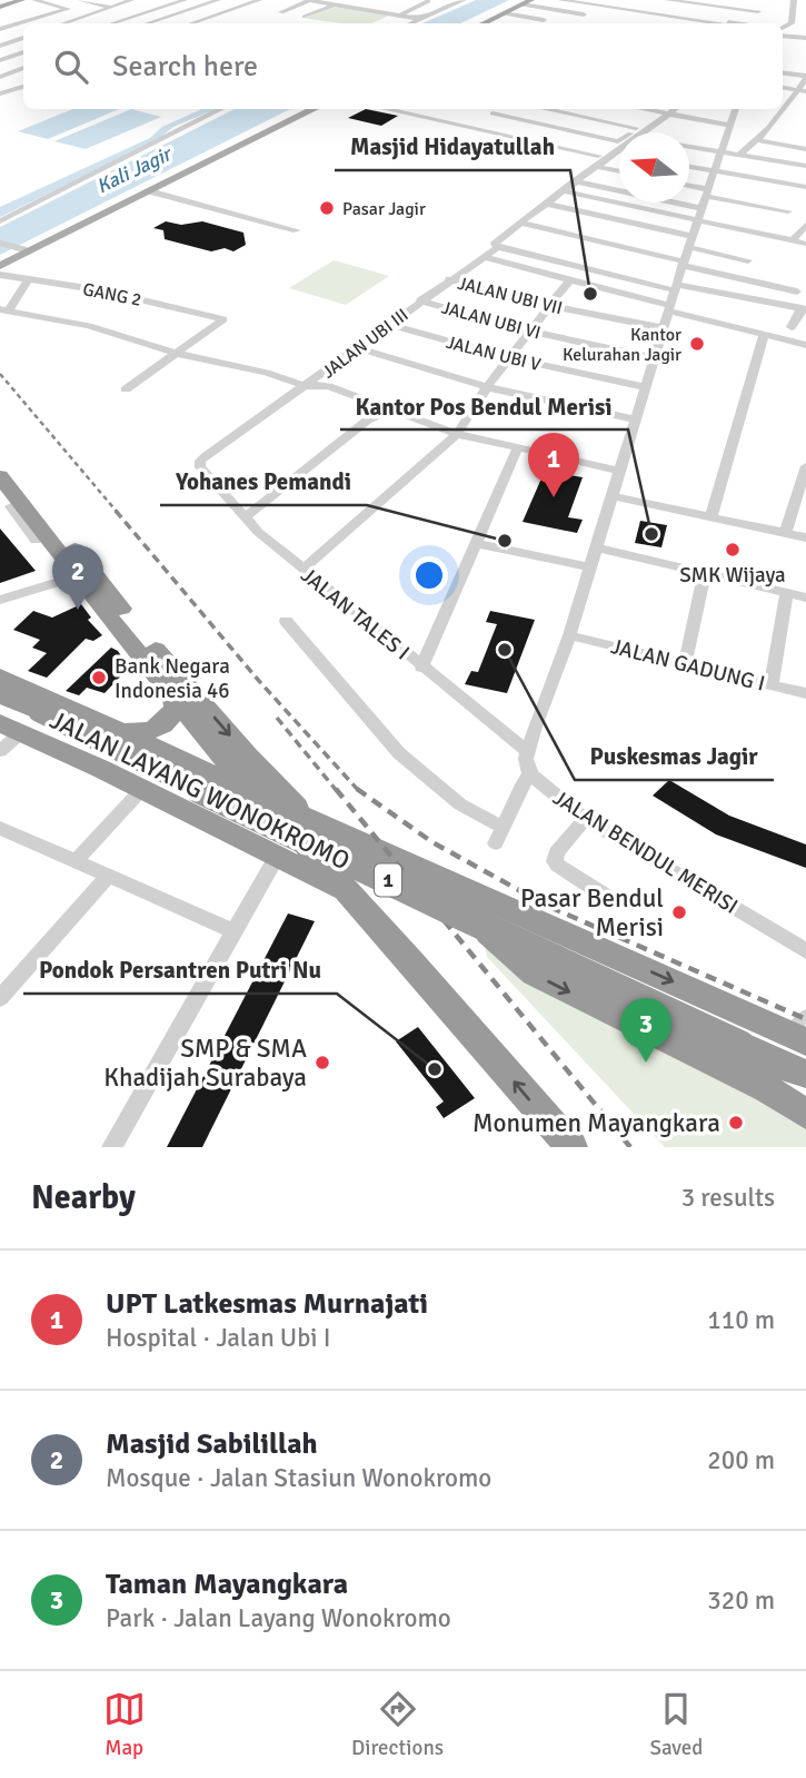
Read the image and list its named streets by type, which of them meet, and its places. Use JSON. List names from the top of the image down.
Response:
{
  "streets": {
    "highway": ["JALAN LAYANG WONOKROMO", "1"],
    "street": [
      "GANG 2",
      "JALAN UBI VII",
      "JALAN UBI VI",
      "JALAN UBI III",
      "JALAN UBI V",
      "JALAN TALES I",
      "JALAN GADUNG I",
      "JALAN BENDUL MERISI"
    ]
  },
  "crossings": [
    ["JALAN UBI VII", "JALAN UBI III"],
    ["JALAN UBI VII", "JALAN BENDUL MERISI"],
    ["JALAN UBI VI", "JALAN UBI III"],
    ["JALAN UBI VI", "JALAN BENDUL MERISI"],
    ["JALAN UBI III", "JALAN UBI V"],
    ["JALAN UBI V", "JALAN BENDUL MERISI"],
    ["JALAN TALES I", "JALAN BENDUL MERISI"],
    ["JALAN GADUNG I", "JALAN BENDUL MERISI"],
    ["JALAN LAYANG WONOKROMO", "1"]
  ],
  "water": ["Kali Jagir"],
  "places": [
    "Pasar Jagir",
    "Masjid Hidayatullah",
    "Kantor Kelurahan Jagir",
    "Kantor Pos Bendul Merisi",
    "Yohanes Pemandi",
    "SMK Wijaya",
    "Puskesmas Jagir",
    "Bank Negara Indonesia 46",
    "Pasar Bendul Merisi",
    "SMP & SMA Khadijah Surabaya",
    "Pondok Persantren Putri Nu",
    "Monumen Mayangkara"
  ],
  "north": "left",
  "page": {
    "search": "Search here",
    "pins": ["1", "2", "3"],
    "heading": ["Nearby", "3 results"],
    "list": [
      {
        "mark": "1",
        "name": "UPT Latkesmas Murnajati",
        "note": "Hospital · Jalan Ubi I",
        "value": "110 m"
      },
      {
        "mark": "2",
        "name": "Masjid Sabilillah",
        "note": "Mosque · Jalan Stasiun Wonokromo",
        "value": "200 m"
      },
      {
        "mark": "3",
        "name": "Taman Mayangkara",
        "note": "Park · Jalan Layang Wonokromo",
        "value": "320 m"
      }
    ],
    "nav": ["Map", "Directions", "Saved"]
  }
}
